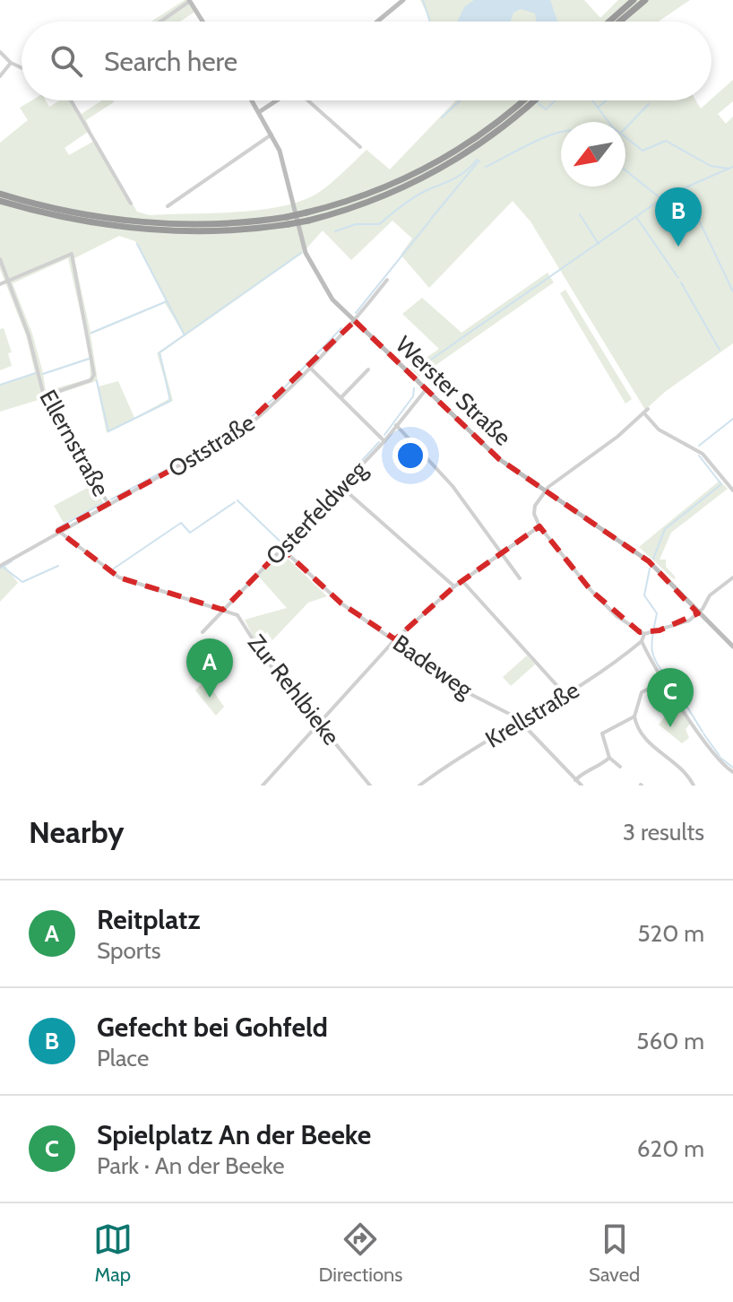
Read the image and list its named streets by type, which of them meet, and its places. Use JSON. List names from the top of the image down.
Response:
{
  "streets": {
    "main road": ["Werster Straße"],
    "street": [
      "Ellernstraße",
      "Oststraße",
      "Osterfeldweg",
      "Badeweg",
      "Zur Rehlbieke",
      "Krellstraße"
    ]
  },
  "crossings": [
    ["Werster Straße", "Oststraße"],
    ["Werster Straße", "Osterfeldweg"],
    ["Ellernstraße", "Oststraße"],
    ["Oststraße", "Zur Rehlbieke"],
    ["Osterfeldweg", "Badeweg"],
    ["Osterfeldweg", "Zur Rehlbieke"],
    ["Badeweg", "Krellstraße"]
  ],
  "north": "bottom left",
  "page": {
    "search": "Search here",
    "pins": ["B", "A", "C"],
    "heading": ["Nearby", "3 results"],
    "list": [
      {
        "mark": "A",
        "name": "Reitplatz",
        "note": "Sports",
        "value": "520 m"
      },
      {
        "mark": "B",
        "name": "Gefecht bei Gohfeld",
        "note": "Place",
        "value": "560 m"
      },
      {
        "mark": "C",
        "name": "Spielplatz An der Beeke",
        "note": "Park · An der Beeke",
        "value": "620 m"
      }
    ],
    "nav": ["Map", "Directions", "Saved"]
  }
}
